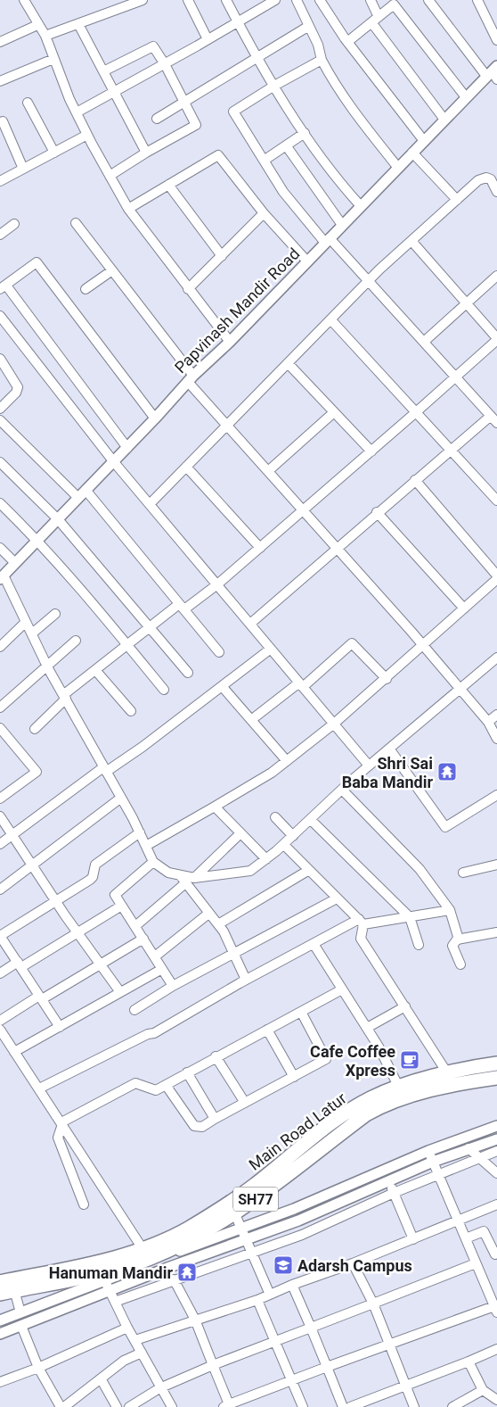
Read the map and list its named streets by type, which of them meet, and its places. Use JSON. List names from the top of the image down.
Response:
{
  "streets": {
    "main road": ["Main Road Latur", "SH77"],
    "street": ["Papvinash Mandir Road"]
  },
  "places": {
    "temple": ["Shri Sai Baba Mandir", "Hanuman Mandir"],
    "cafe": ["Cafe Coffee Xpress"],
    "school or university": ["Adarsh Campus"]
  }
}
